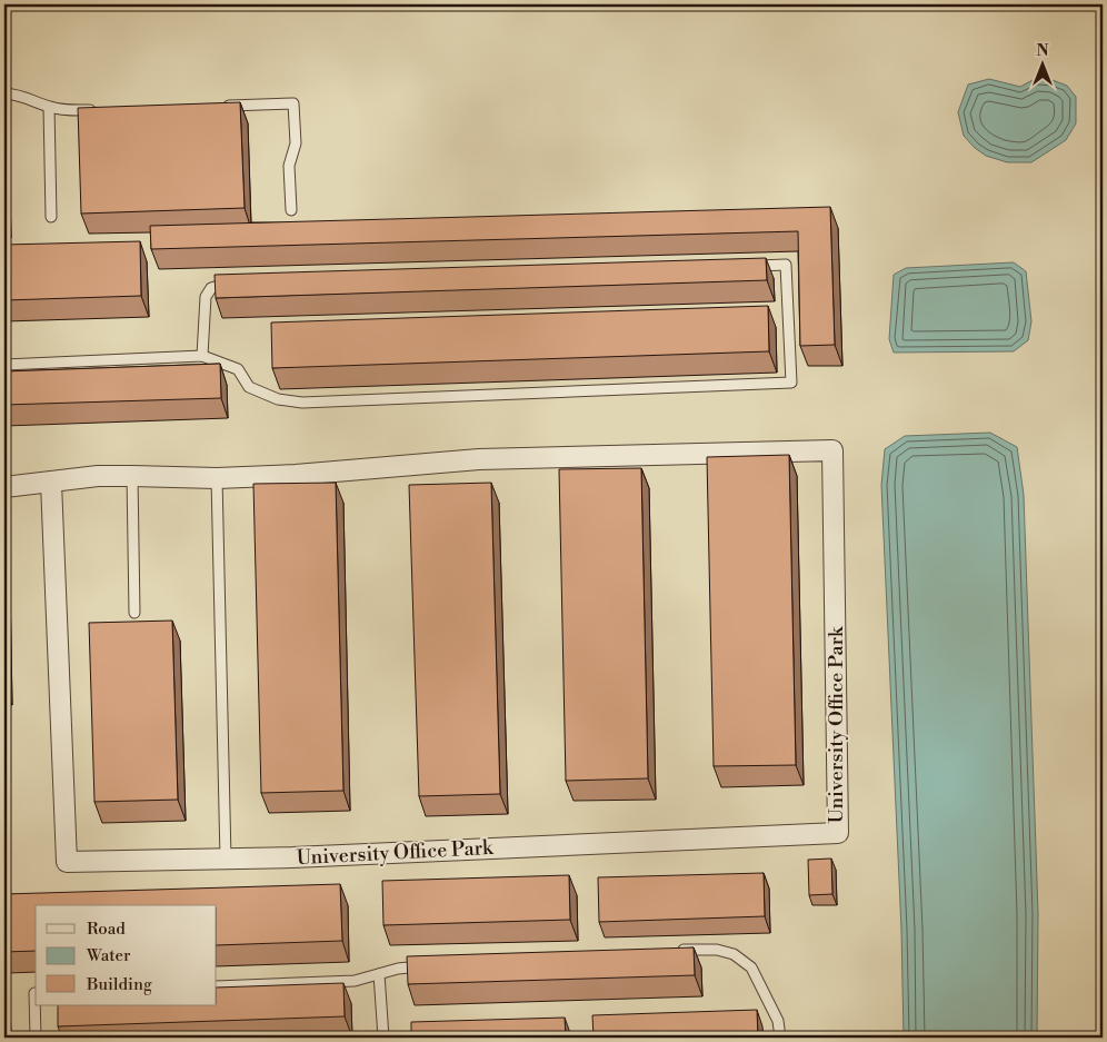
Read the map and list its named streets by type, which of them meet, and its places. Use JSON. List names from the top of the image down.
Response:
{
  "streets": {
    "street": ["University Office Park"]
  },
  "legend": ["Road", "Water", "Building"],
  "north": "top"
}
